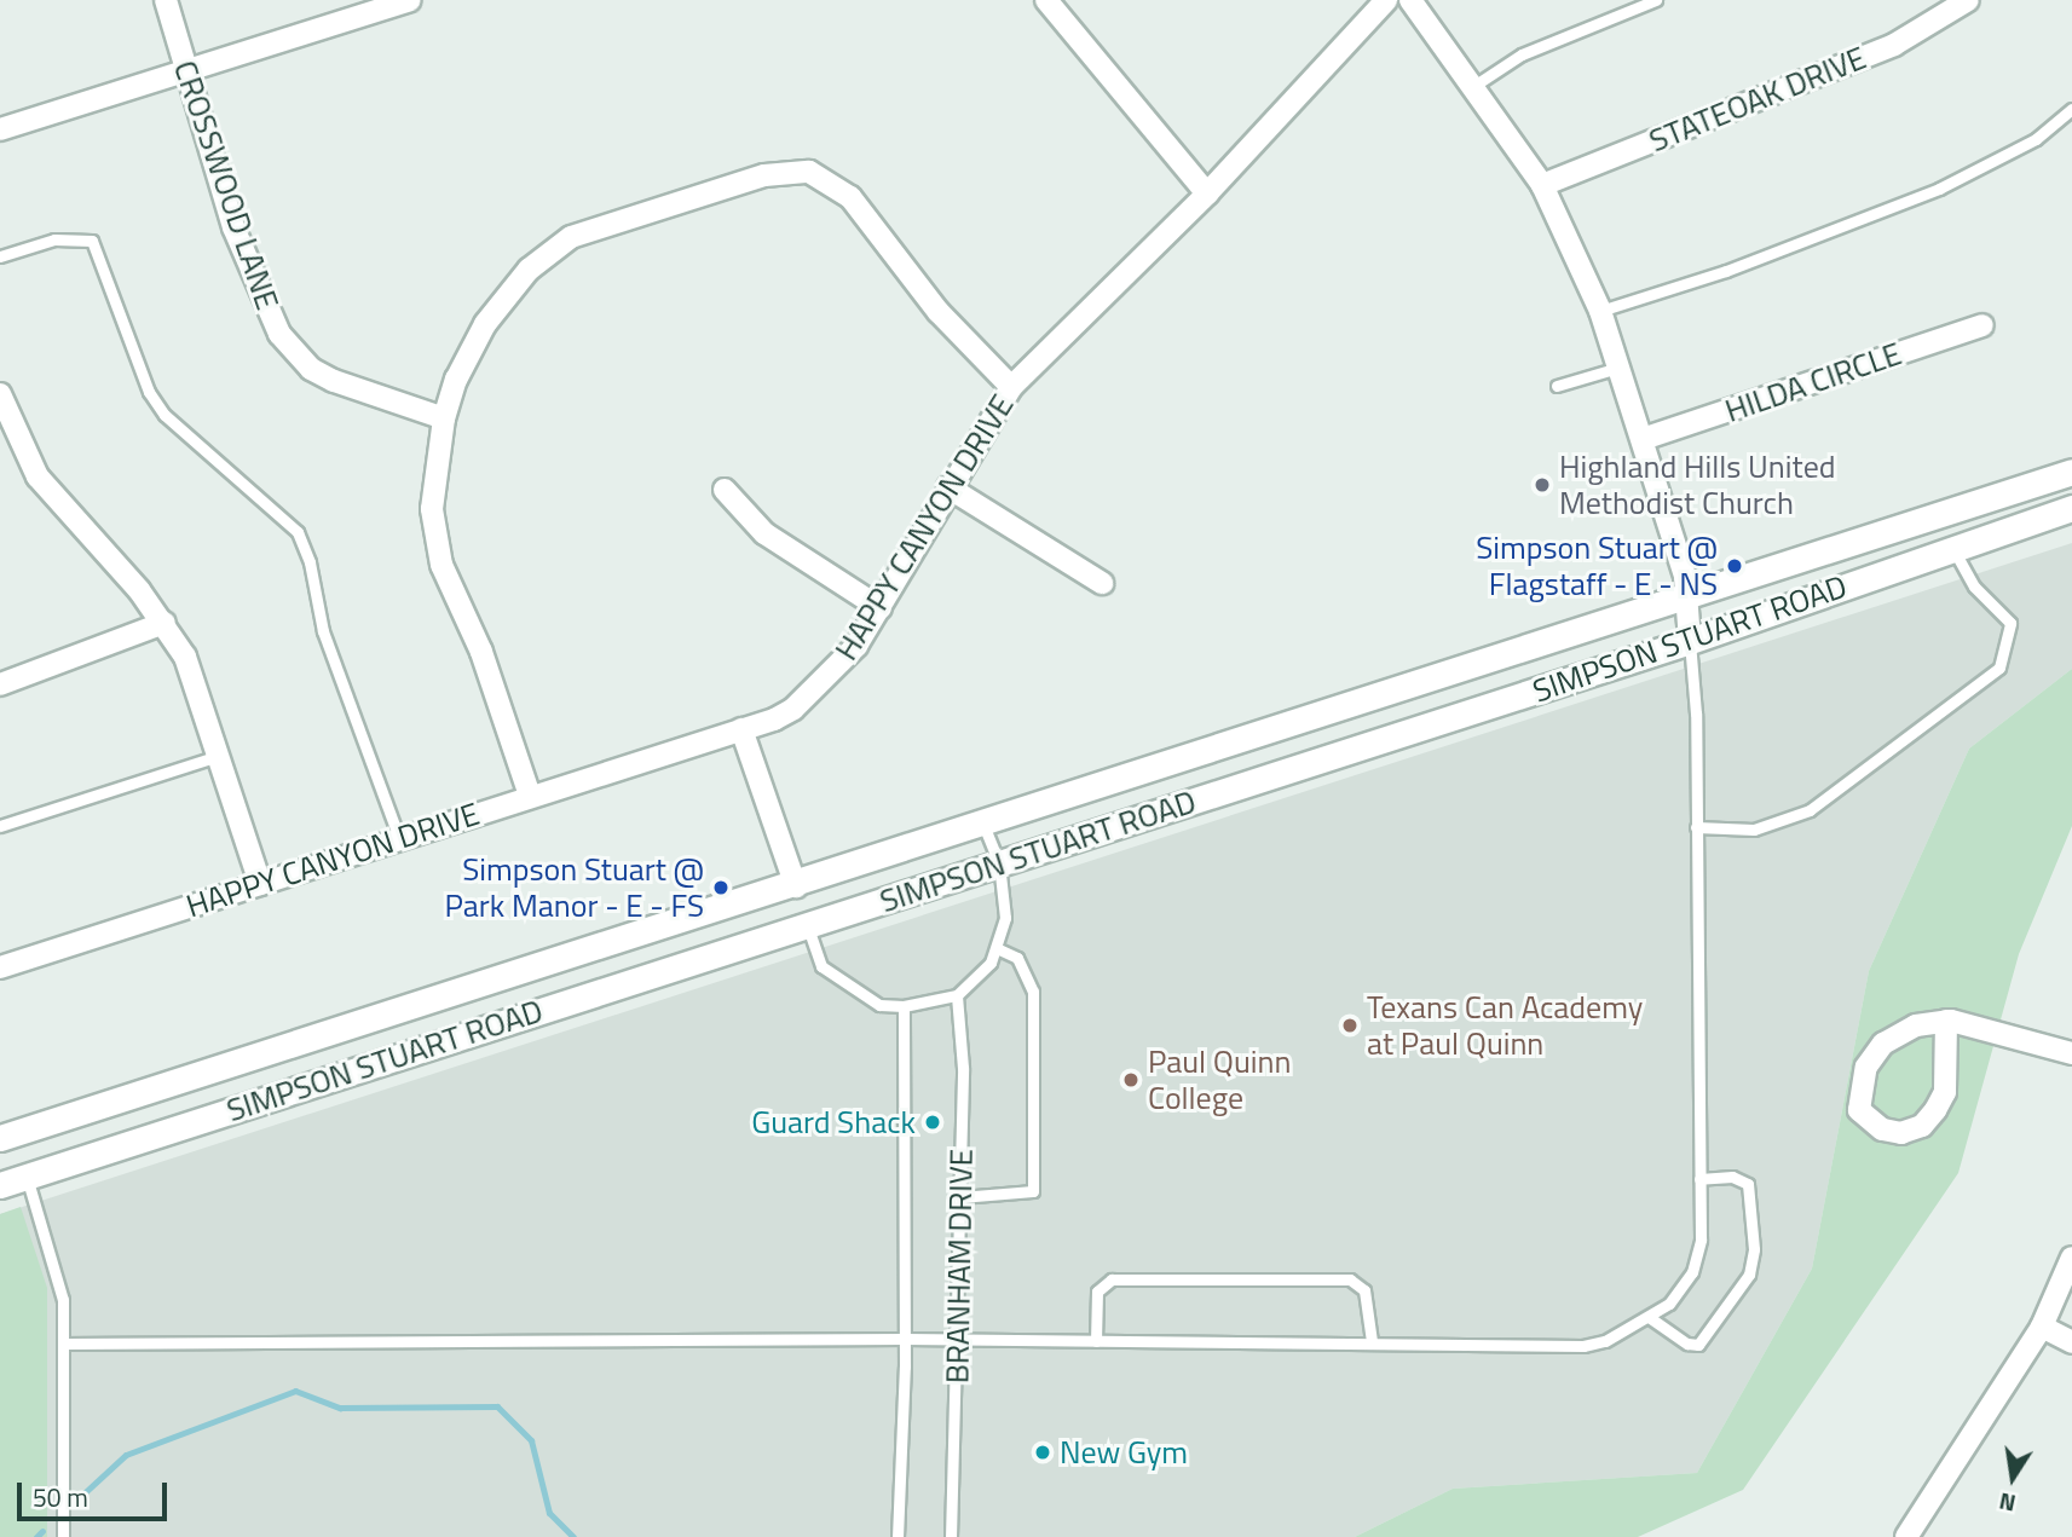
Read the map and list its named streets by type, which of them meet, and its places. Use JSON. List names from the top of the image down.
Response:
{
  "streets": {
    "main road": ["SIMPSON STUART ROAD"],
    "street": [
      "STATEOAK DRIVE",
      "CROSSWOOD LANE",
      "HILDA CIRCLE",
      "HAPPY CANYON DRIVE"
    ],
    "lane": ["BRANHAM DRIVE"]
  },
  "places": [
    "Highland Hills United Methodist Church",
    "Simpson Stuart @ Flagstaff - E - NS",
    "Simpson Stuart @ Park Manor - E - FS",
    "Texans Can Academy at Paul Quinn",
    "Paul Quinn College",
    "Guard Shack",
    "New Gym"
  ],
  "scale_bar": "50 m",
  "north": "bottom"
}
